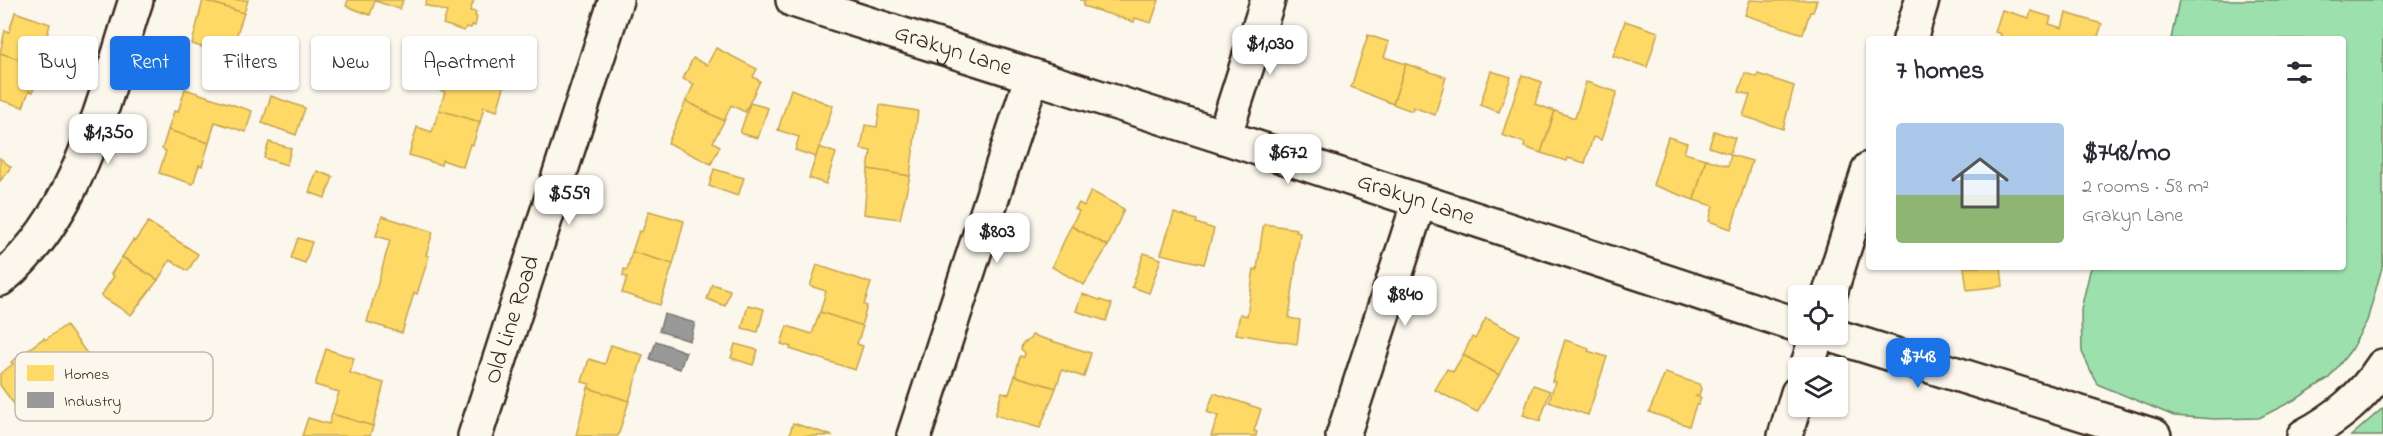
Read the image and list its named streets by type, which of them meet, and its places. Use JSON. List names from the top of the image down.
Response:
{
  "streets": {
    "street": ["Grakyn Lane", "Old Line Road"]
  },
  "legend": ["Homes", "Industry"],
  "page": {
    "price": [
      "$1,030",
      "$1,350",
      "$672",
      "$559",
      "$803",
      "$840",
      "$748"
    ],
    "chip": [
      "Buy",
      "Rent",
      "Filters",
      "New",
      "Apartment"
    ],
    "heading": "7 homes",
    "list": [
      {
        "name": "$748/mo",
        "note": "2 rooms · 58 m² · Grakyn Lane"
      }
    ]
  }
}
